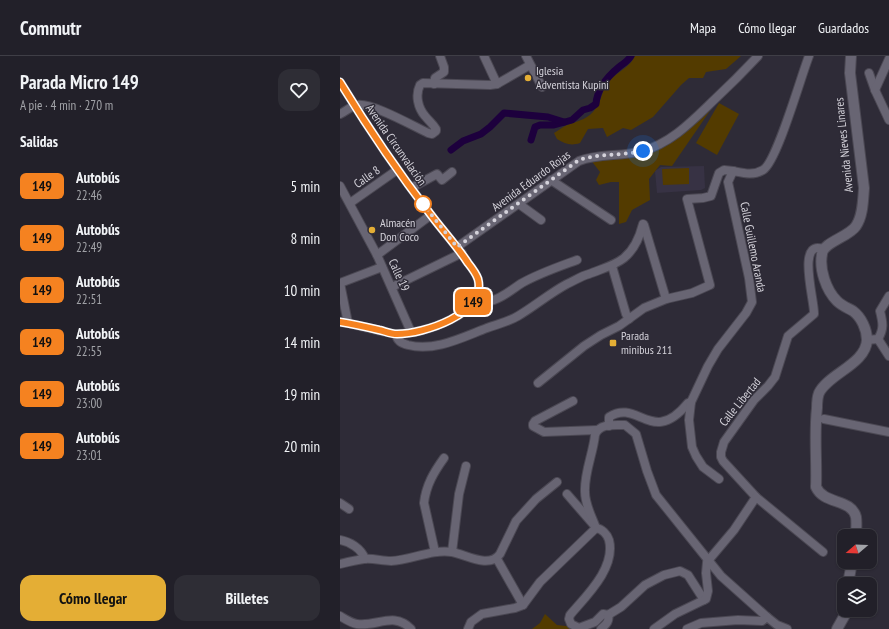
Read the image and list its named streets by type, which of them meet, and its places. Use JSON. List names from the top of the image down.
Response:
{
  "streets": {
    "main road": ["Avenida Nieves Linares"],
    "street": [
      "Avenida Circunvalación",
      "Calle 8",
      "Avenida Eduardo Rojas",
      "Calle Guillemo Aranda",
      "Calle 19",
      "Calle Libertad"
    ]
  },
  "crossings": [
    ["Avenida Circunvalación", "Calle 8"],
    ["Avenida Circunvalación", "Avenida Eduardo Rojas"],
    ["Avenida Nieves Linares", "Calle Libertad"],
    ["Calle 8", "Calle 19"],
    ["Avenida Eduardo Rojas", "Calle 19"]
  ],
  "places": {
    "other": ["Iglesia Adventista Kupini", "Almacén Don Coco"],
    "transit": ["Parada minibus 211"]
  },
  "lines": ["bus line 149"],
  "north": "left",
  "page": {
    "header": "Commutr",
    "nav": ["Mapa", "Cómo llegar", "Guardados"],
    "heading": [
      ["Parada Micro 149", "A pie · 4 min · 270 m"],
      "Salidas"
    ],
    "on_map": "149",
    "list": [
      {
        "mark": "149",
        "name": "Autobús",
        "note": "22:46",
        "value": "5 min"
      },
      {
        "mark": "149",
        "name": "Autobús",
        "note": "22:49",
        "value": "8 min"
      },
      {
        "mark": "149",
        "name": "Autobús",
        "note": "22:51",
        "value": "10 min"
      },
      {
        "mark": "149",
        "name": "Autobús",
        "note": "22:55",
        "value": "14 min"
      },
      {
        "mark": "149",
        "name": "Autobús",
        "note": "23:00",
        "value": "19 min"
      },
      {
        "mark": "149",
        "name": "Autobús",
        "note": "23:01",
        "value": "20 min"
      }
    ],
    "buttons": ["Cómo llegar", "Billetes"]
  }
}
